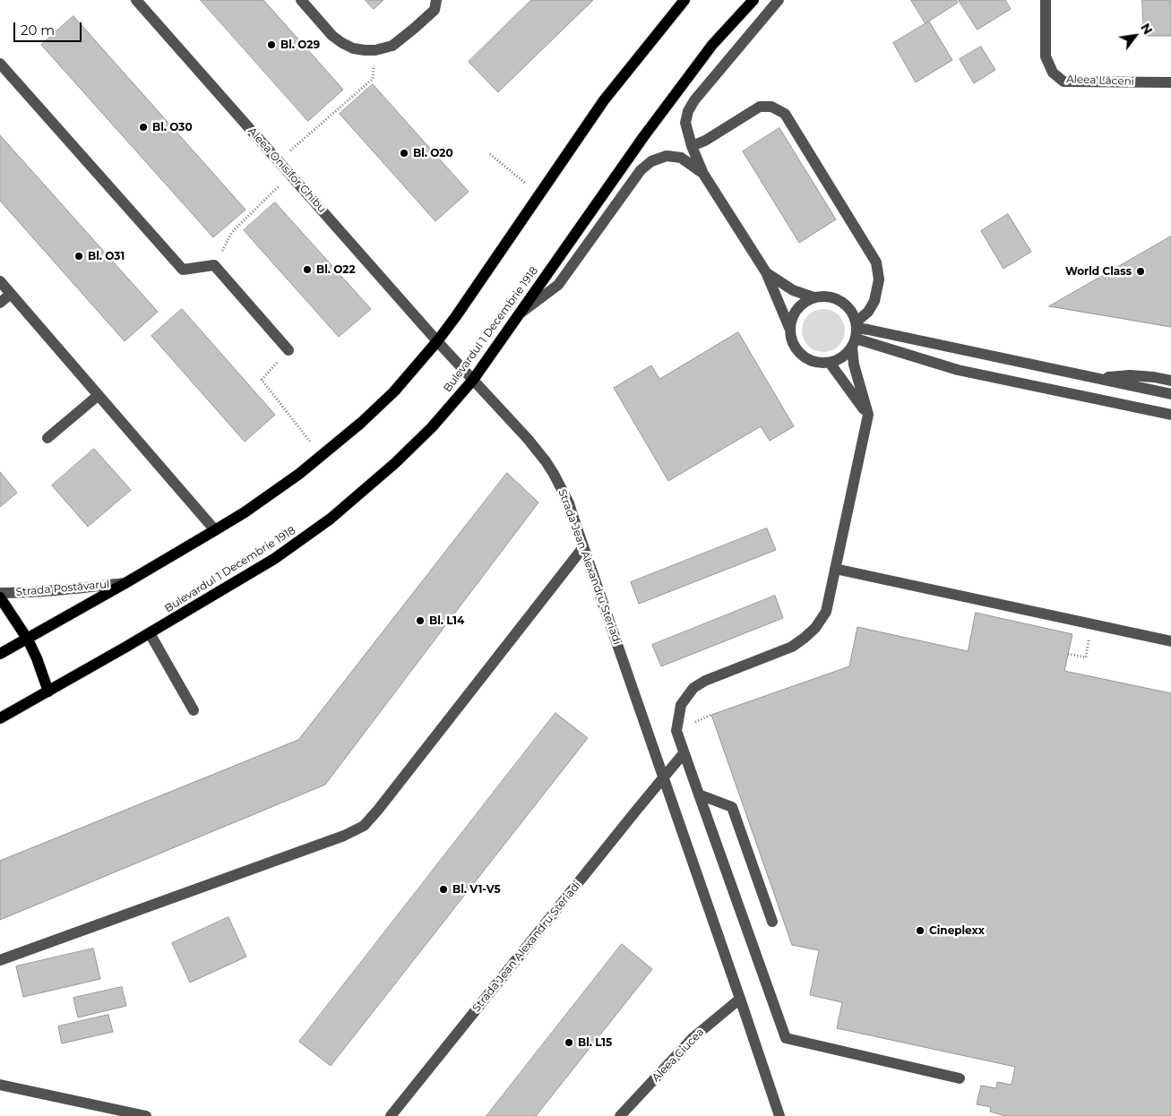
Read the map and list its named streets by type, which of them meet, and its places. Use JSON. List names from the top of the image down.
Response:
{
  "streets": {
    "main road": ["Bulevardul 1 Decembrie 1918"],
    "street": [
      "Aleea Lăceni",
      "Aleea Onisifor Ghibu",
      "Strada Jean Alexandru Steriadi",
      "Strada Postăvarul",
      "Aleea Ciucea"
    ]
  },
  "crossings": [
    ["Aleea Onisifor Ghibu", "Strada Jean Alexandru Steriadi"],
    ["Bulevardul 1 Decembrie 1918", "Strada Jean Alexandru Steriadi"],
    ["Strada Jean Alexandru Steriadi", "Aleea Ciucea"]
  ],
  "places": [
    "Bl. O29",
    "Bl. O30",
    "Bl. O20",
    "Bl. O31",
    "Bl. O22",
    "World Class",
    "Bl. L14",
    "Bl. V1-V5",
    "Cineplexx",
    "Bl. L15"
  ],
  "scale_bar": "20 m",
  "north": "top right"
}
